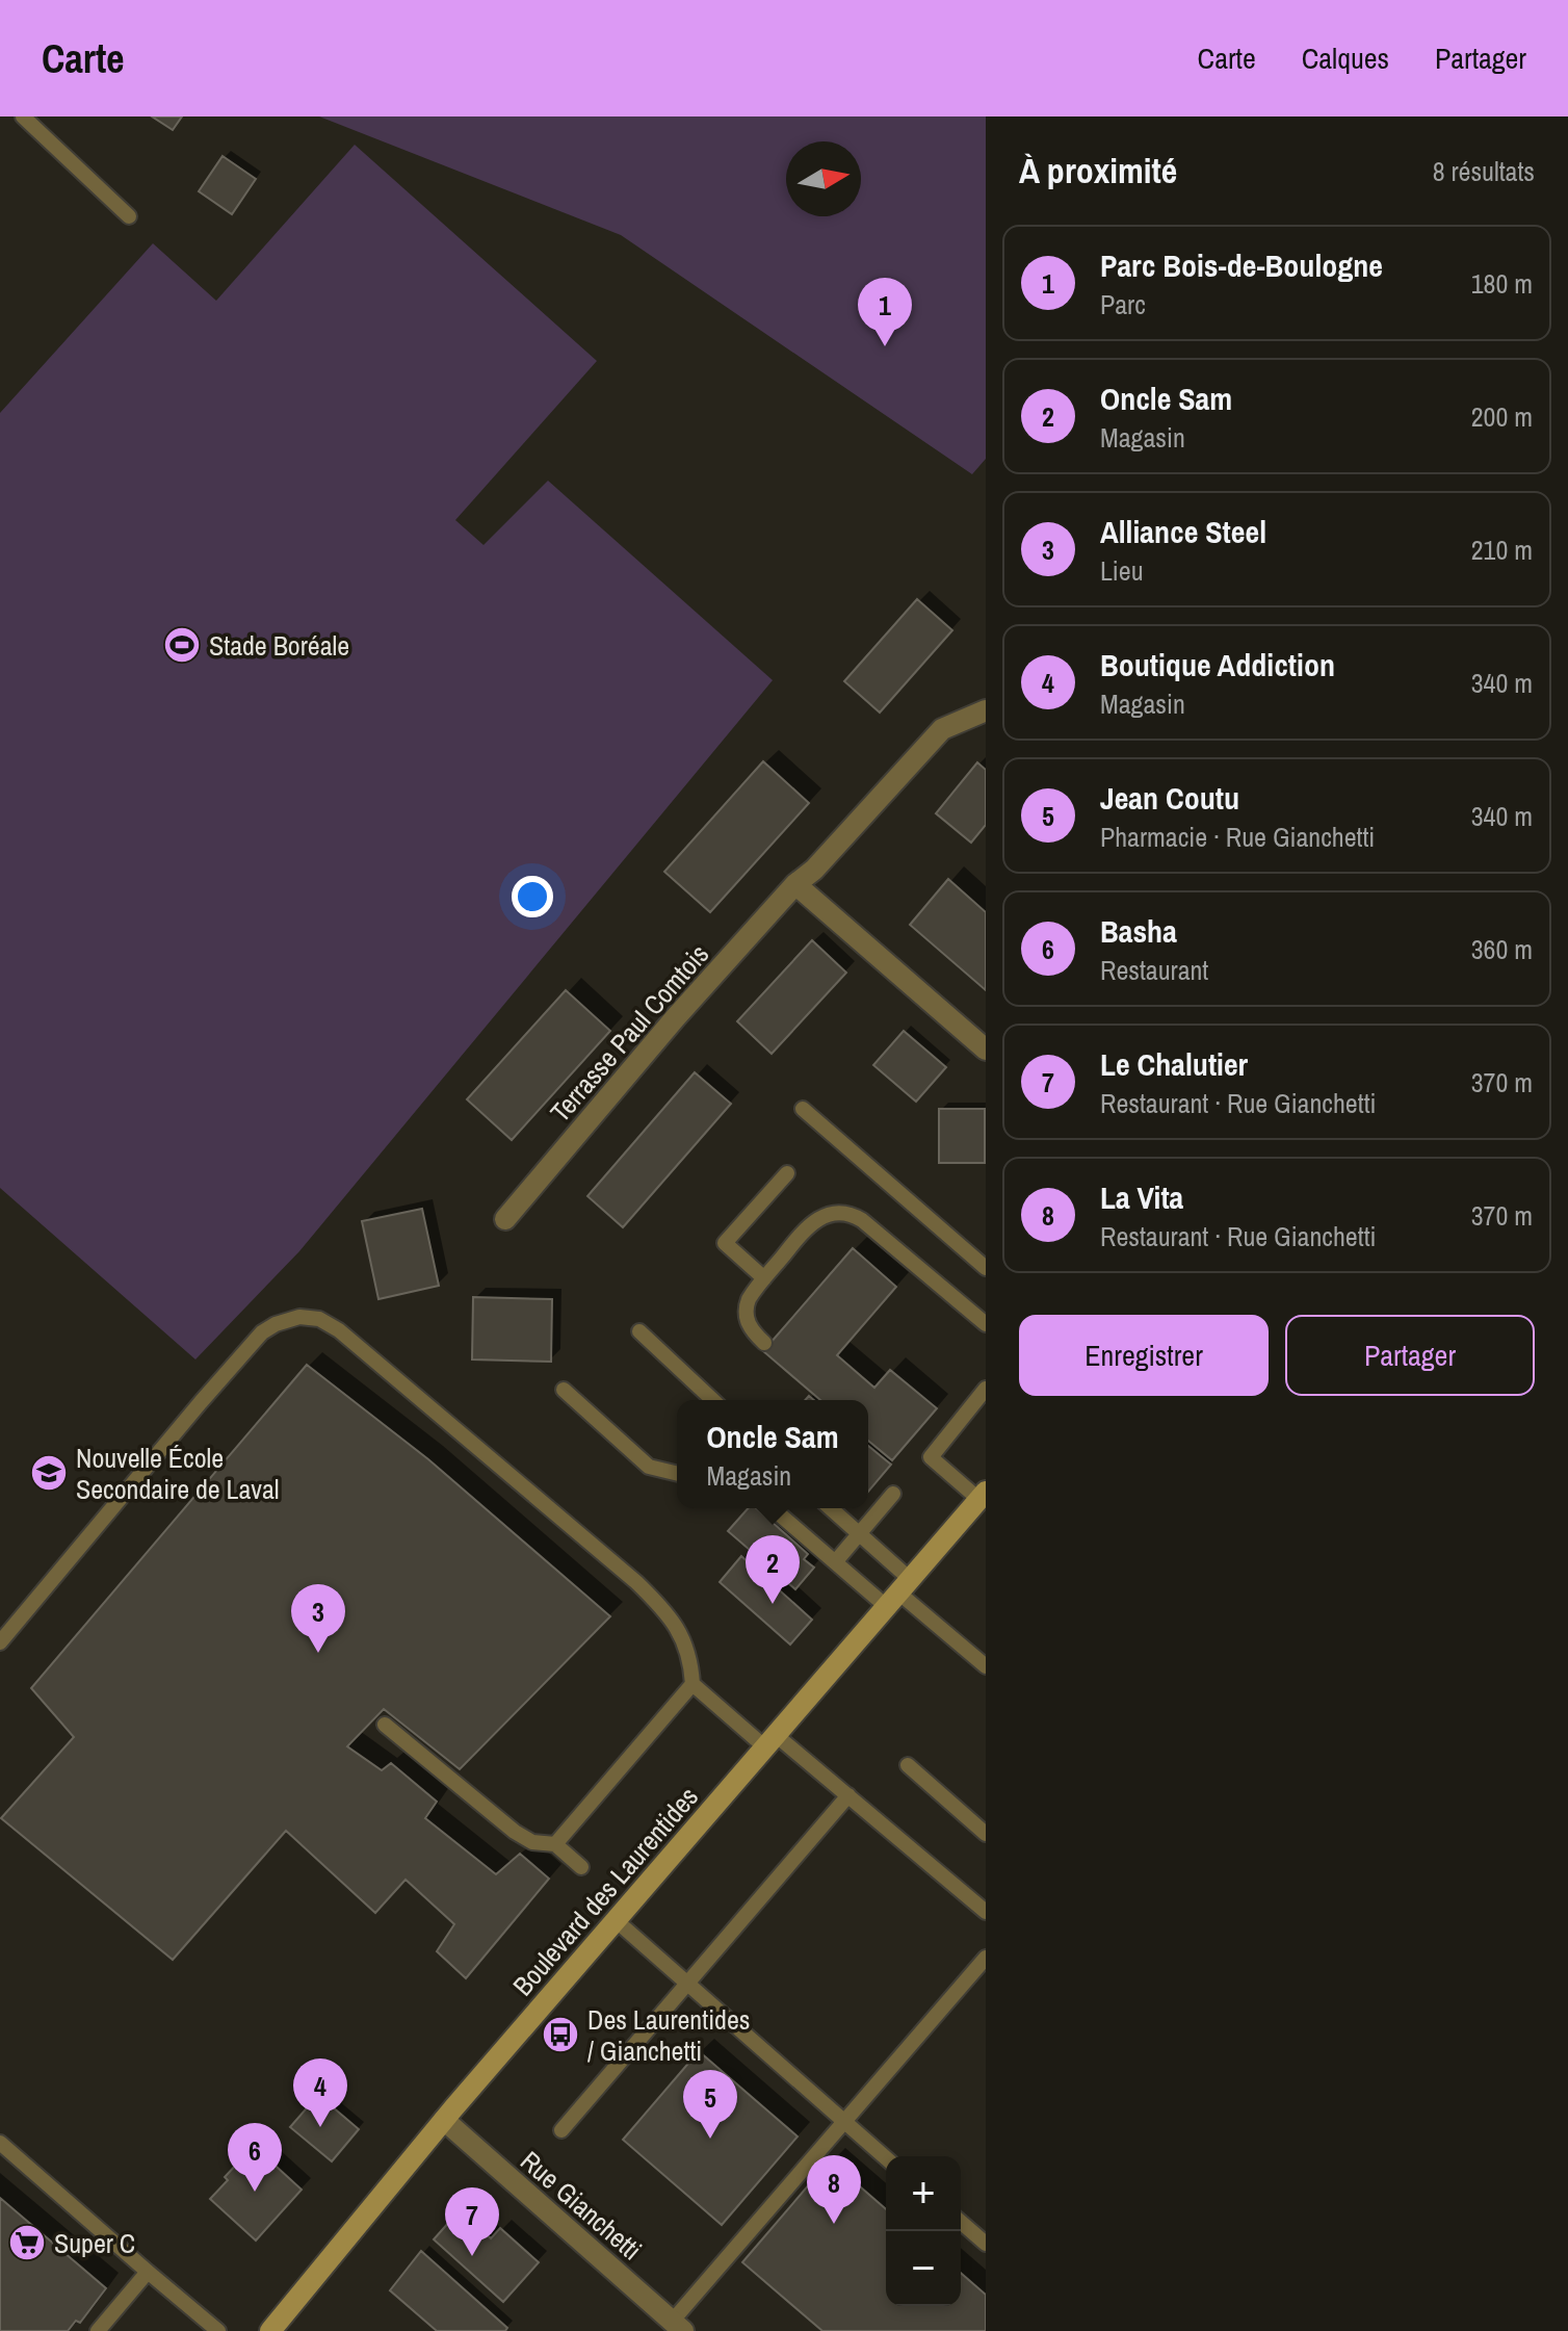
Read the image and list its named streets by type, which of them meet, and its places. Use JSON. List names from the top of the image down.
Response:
{
  "streets": {
    "main road": ["Boulevard des Laurentides"],
    "street": ["Terrasse Paul Comtois", "Rue Gianchetti"]
  },
  "crossings": [
    ["Boulevard des Laurentides", "Rue Gianchetti"]
  ],
  "places": {
    "sports": ["Stade Boréale"],
    "school or university": ["Nouvelle École Secondaire de Laval"],
    "bus stop": ["Des Laurentides / Gianchetti"],
    "supermarket": ["Super C"]
  },
  "north": "right",
  "page": {
    "header": "Carte",
    "nav": ["Carte", "Calques", "Partager"],
    "heading": ["À proximité", "8 résultats"],
    "list": [
      {
        "mark": "1",
        "name": "Parc Bois-de-Boulogne",
        "note": "Parc",
        "value": "180 m"
      },
      {
        "mark": "2",
        "name": "Oncle Sam",
        "note": "Magasin",
        "value": "200 m"
      },
      {
        "mark": "3",
        "name": "Alliance Steel",
        "note": "Lieu",
        "value": "210 m"
      },
      {
        "mark": "4",
        "name": "Boutique Addiction",
        "note": "Magasin",
        "value": "340 m"
      },
      {
        "mark": "5",
        "name": "Jean Coutu",
        "note": "Pharmacie · Rue Gianchetti",
        "value": "340 m"
      },
      {
        "mark": "6",
        "name": "Basha",
        "note": "Restaurant",
        "value": "360 m"
      },
      {
        "mark": "7",
        "name": "Le Chalutier",
        "note": "Restaurant · Rue Gianchetti",
        "value": "370 m"
      },
      {
        "mark": "8",
        "name": "La Vita",
        "note": "Restaurant · Rue Gianchetti",
        "value": "370 m"
      }
    ],
    "pins": [
      "1",
      "2",
      "3",
      "4",
      "5",
      "6",
      "8",
      "7"
    ],
    "buttons": ["Enregistrer", "Partager"],
    "popup": ["Oncle Sam", "Magasin"],
    "map_buttons": ["+", "−"]
  }
}
